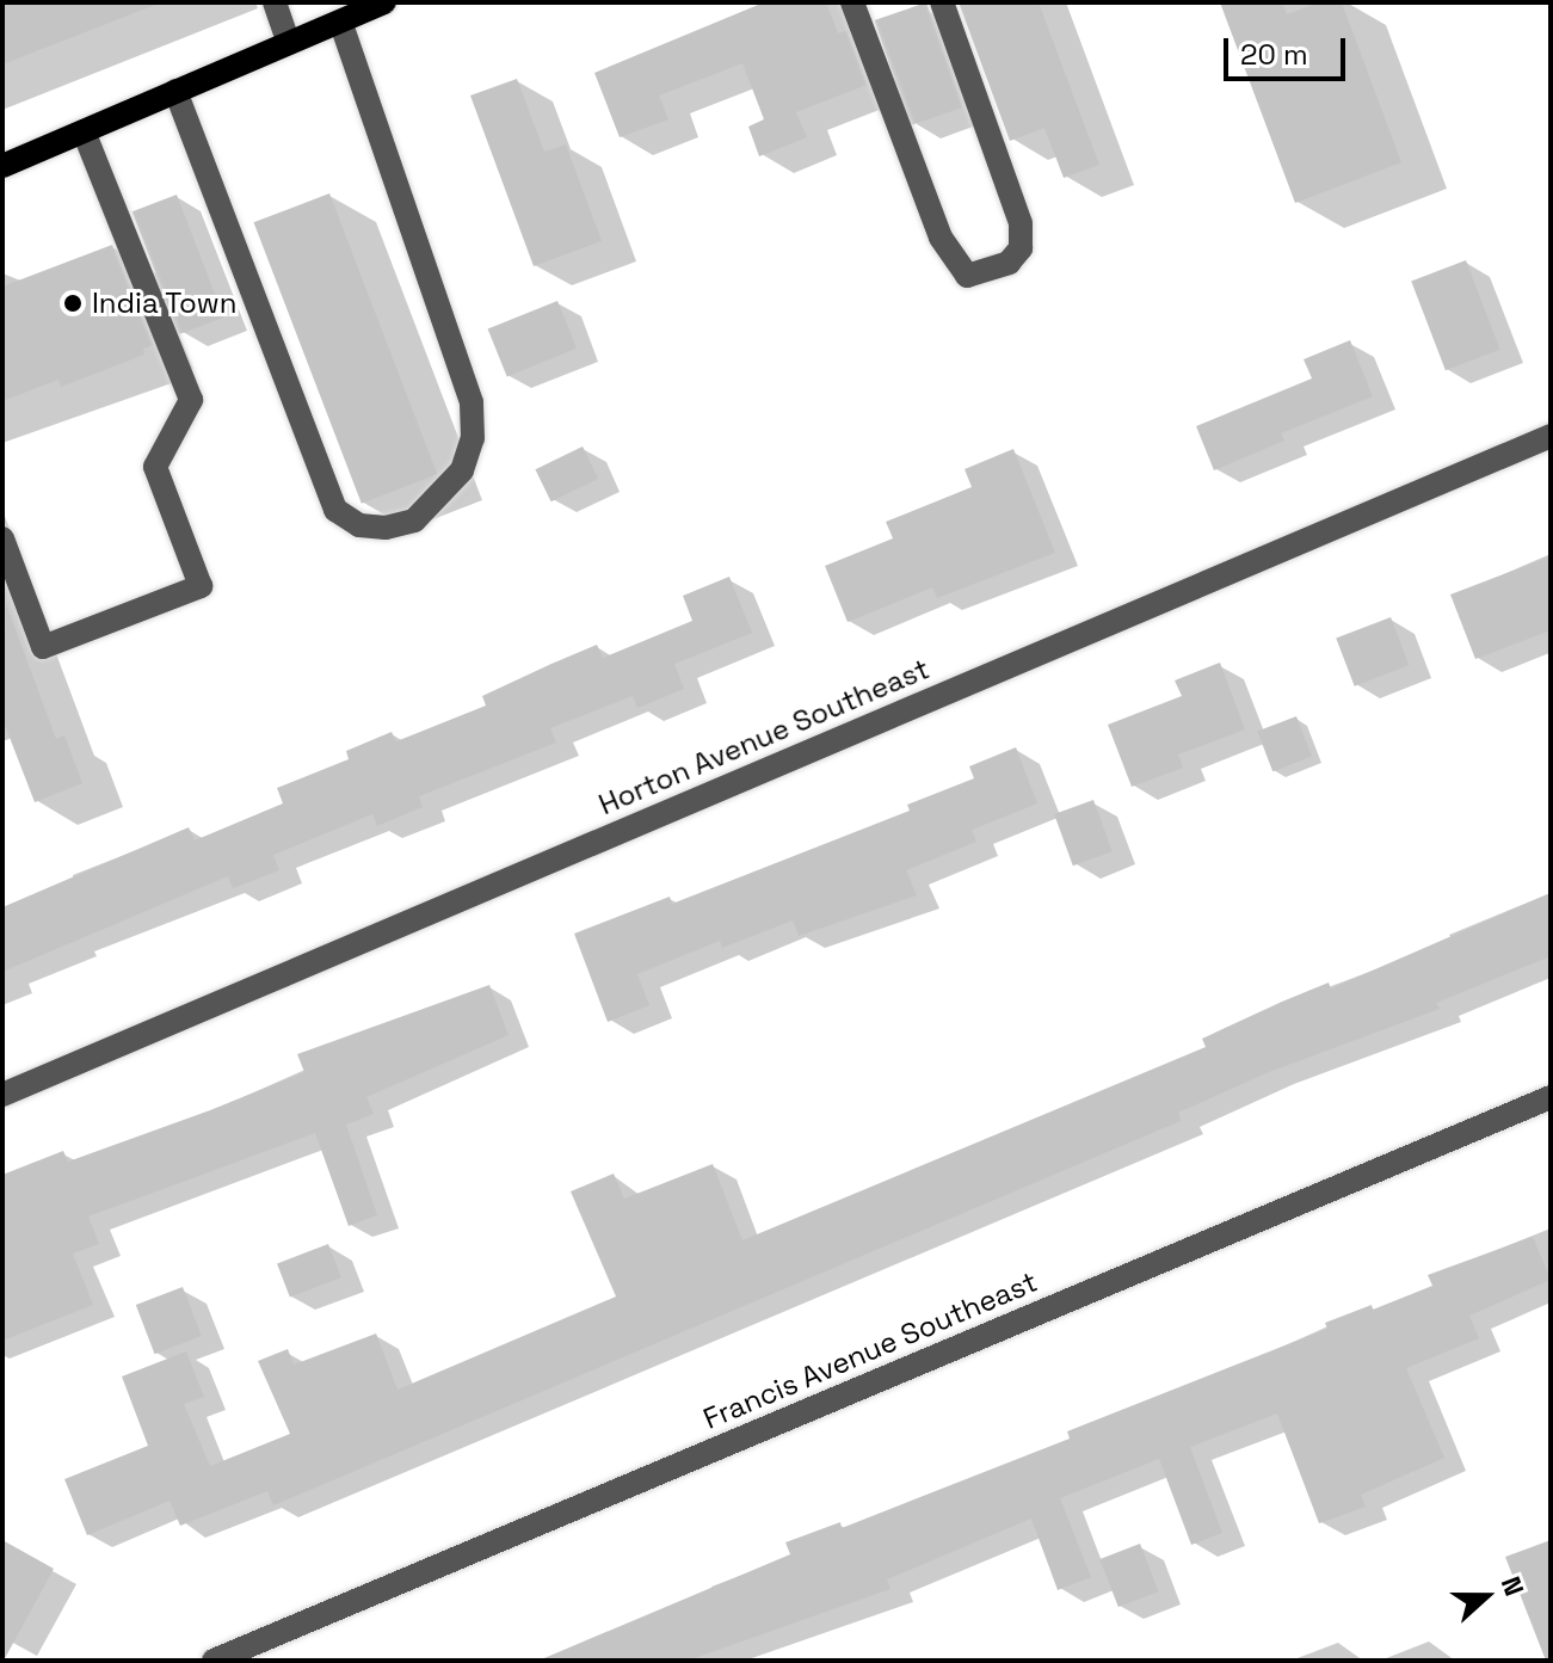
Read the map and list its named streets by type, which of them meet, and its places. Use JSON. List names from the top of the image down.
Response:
{
  "streets": {
    "street": ["Horton Avenue Southeast", "Francis Avenue Southeast"]
  },
  "places": ["India Town"],
  "scale_bar": "20 m",
  "north": "right"
}
